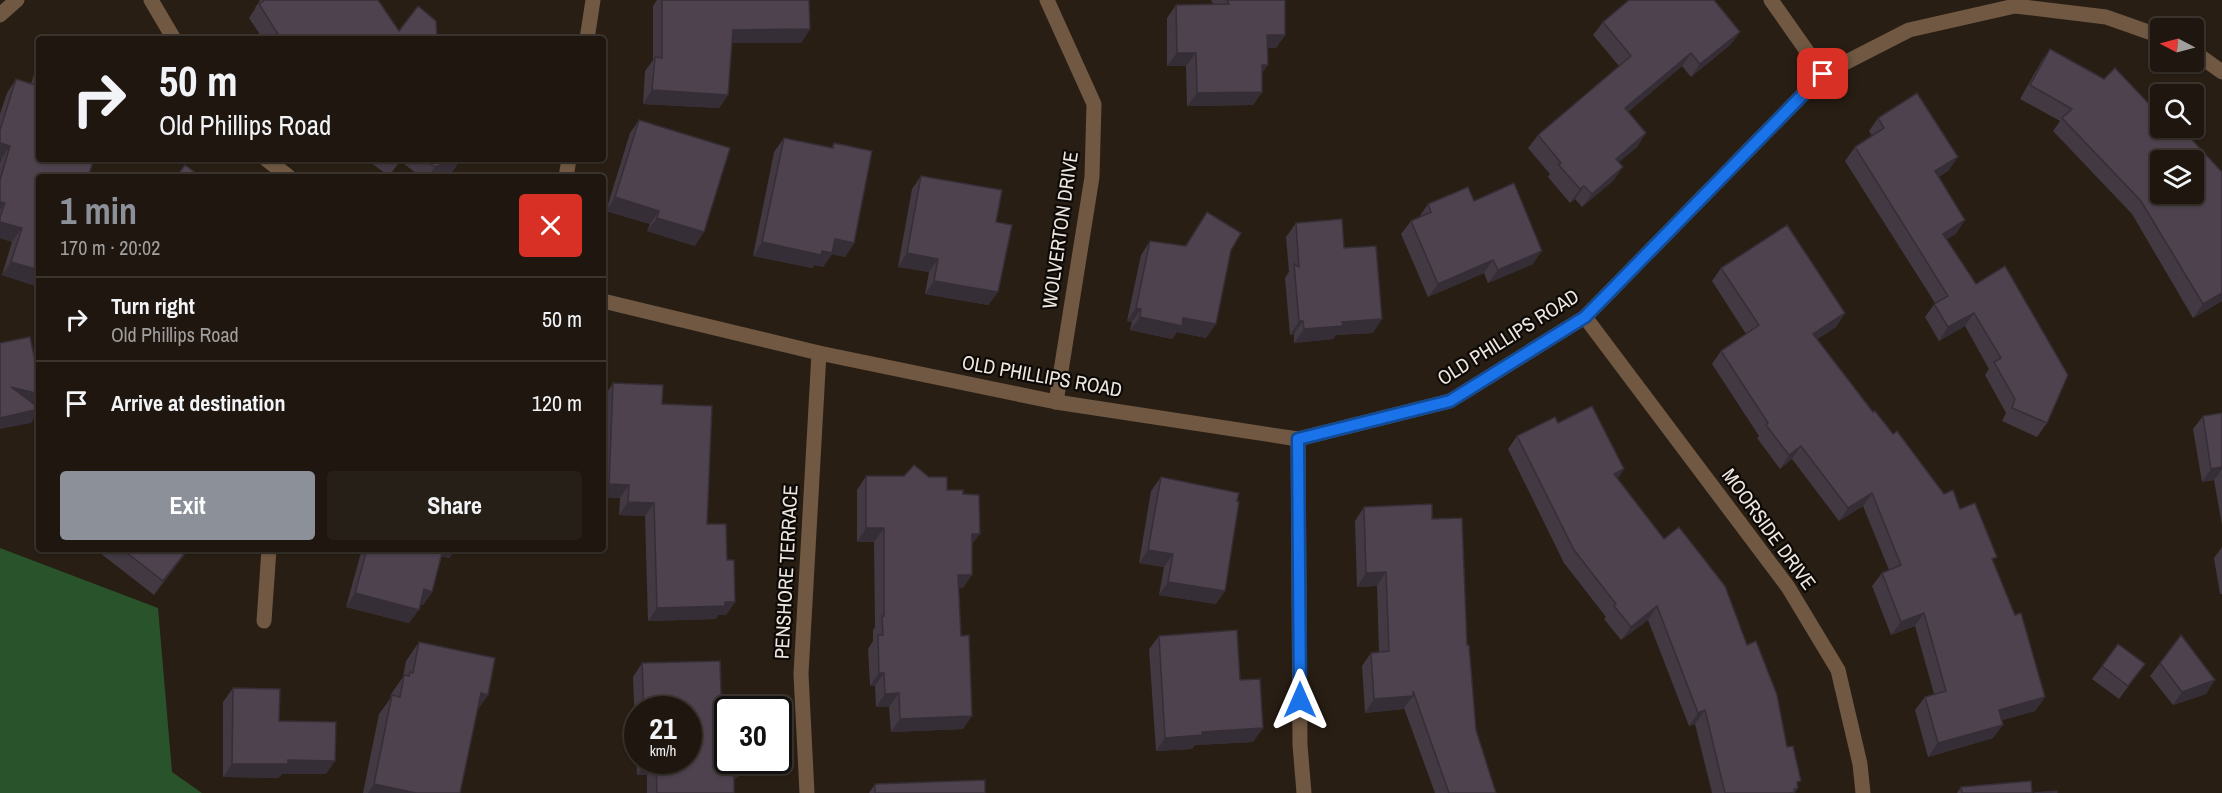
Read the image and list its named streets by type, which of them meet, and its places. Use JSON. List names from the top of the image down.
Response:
{
  "streets": {
    "street": [
      "WOLVERTON DRIVE",
      "OLD PHILLIPS ROAD",
      "MOORSIDE DRIVE",
      "PENSHORE TERRACE"
    ]
  },
  "crossings": [
    ["WOLVERTON DRIVE", "OLD PHILLIPS ROAD"],
    ["OLD PHILLIPS ROAD", "MOORSIDE DRIVE"],
    ["OLD PHILLIPS ROAD", "PENSHORE TERRACE"]
  ],
  "north": "left",
  "page": {
    "turn": ["50 m", "Old Phillips Road"],
    "heading": ["1 min", "170 m · 20:02"],
    "list": [
      {
        "name": "Turn right",
        "note": "Old Phillips Road",
        "value": "50 m"
      },
      {
        "name": "Arrive at destination",
        "value": "120 m"
      }
    ],
    "buttons": ["Exit", "Share"],
    "speed": "21 km/h",
    "limit": "30"
  }
}
